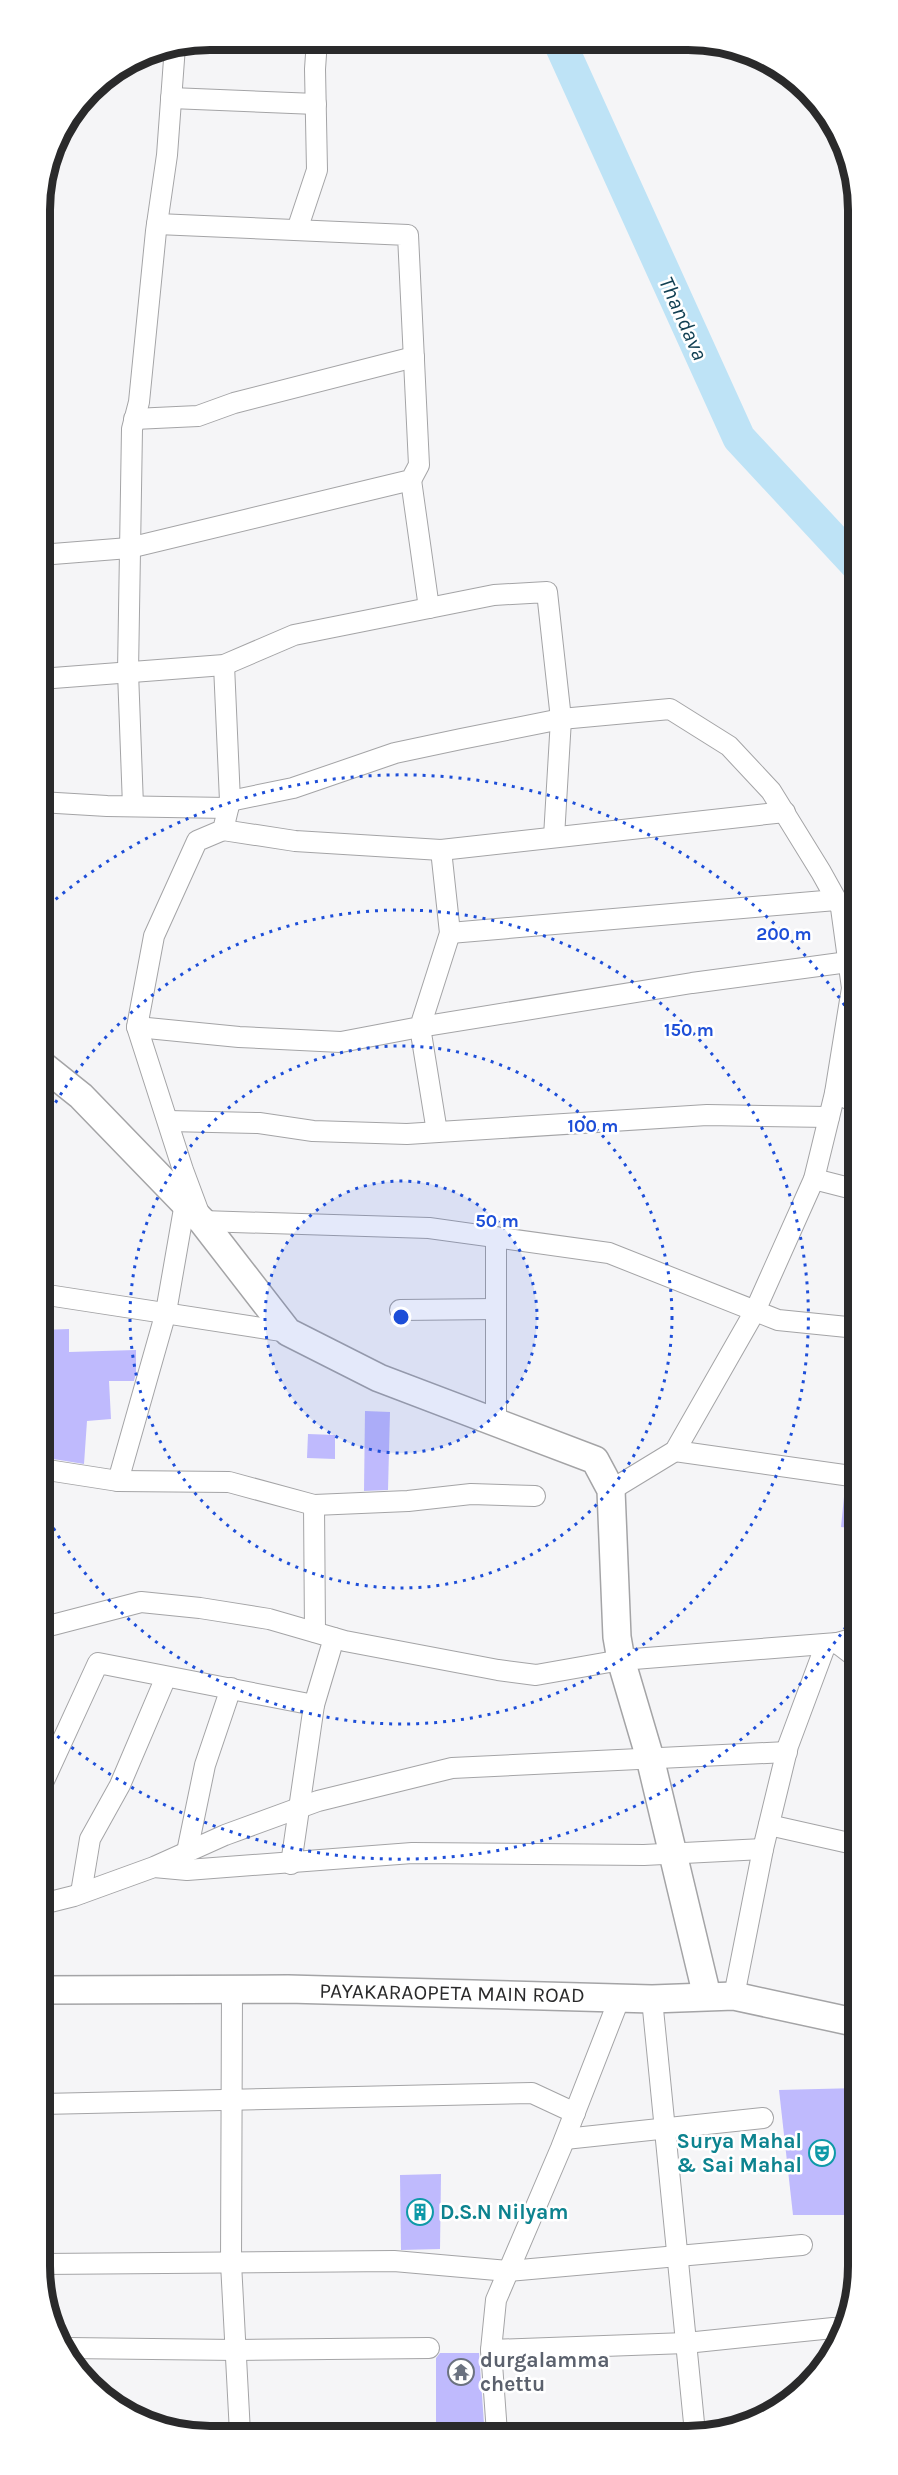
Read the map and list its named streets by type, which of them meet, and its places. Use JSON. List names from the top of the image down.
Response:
{
  "streets": {
    "main road": ["PAYAKARAOPETA MAIN ROAD"]
  },
  "water": ["Thandava"],
  "places": {
    "theatre": ["Surya Mahal & Sai Mahal"],
    "building": ["D.S.N Nilyam"],
    "temple": ["durgalamma chettu"]
  },
  "rings": [
    "200 m",
    "150 m",
    "100 m",
    "50 m"
  ]
}
